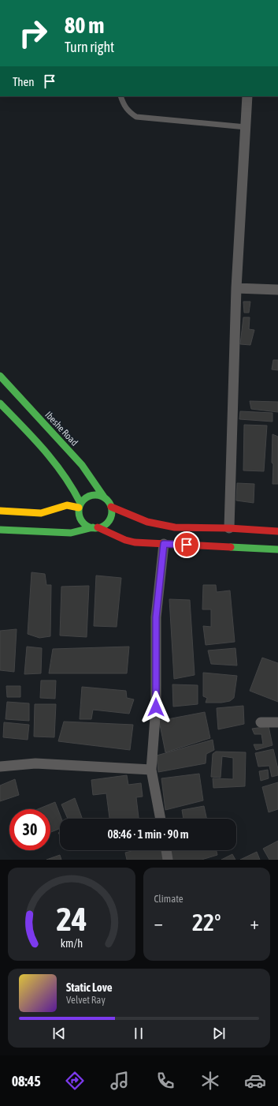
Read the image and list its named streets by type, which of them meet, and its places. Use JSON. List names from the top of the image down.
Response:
{
  "streets": {
    "main road": ["Ibeshe Road"]
  },
  "page": {
    "turn": ["80 m", "Turn right"],
    "then": "Then",
    "limit": "30",
    "trip": "08:46 · 1 min · 90 m",
    "tile": "Climate",
    "heat": ["−", "22°", "+"],
    "song": ["Static Love", "Velvet Ray"],
    "tabs": "08:45",
    "gauge": ["24", "km/h"]
  }
}
